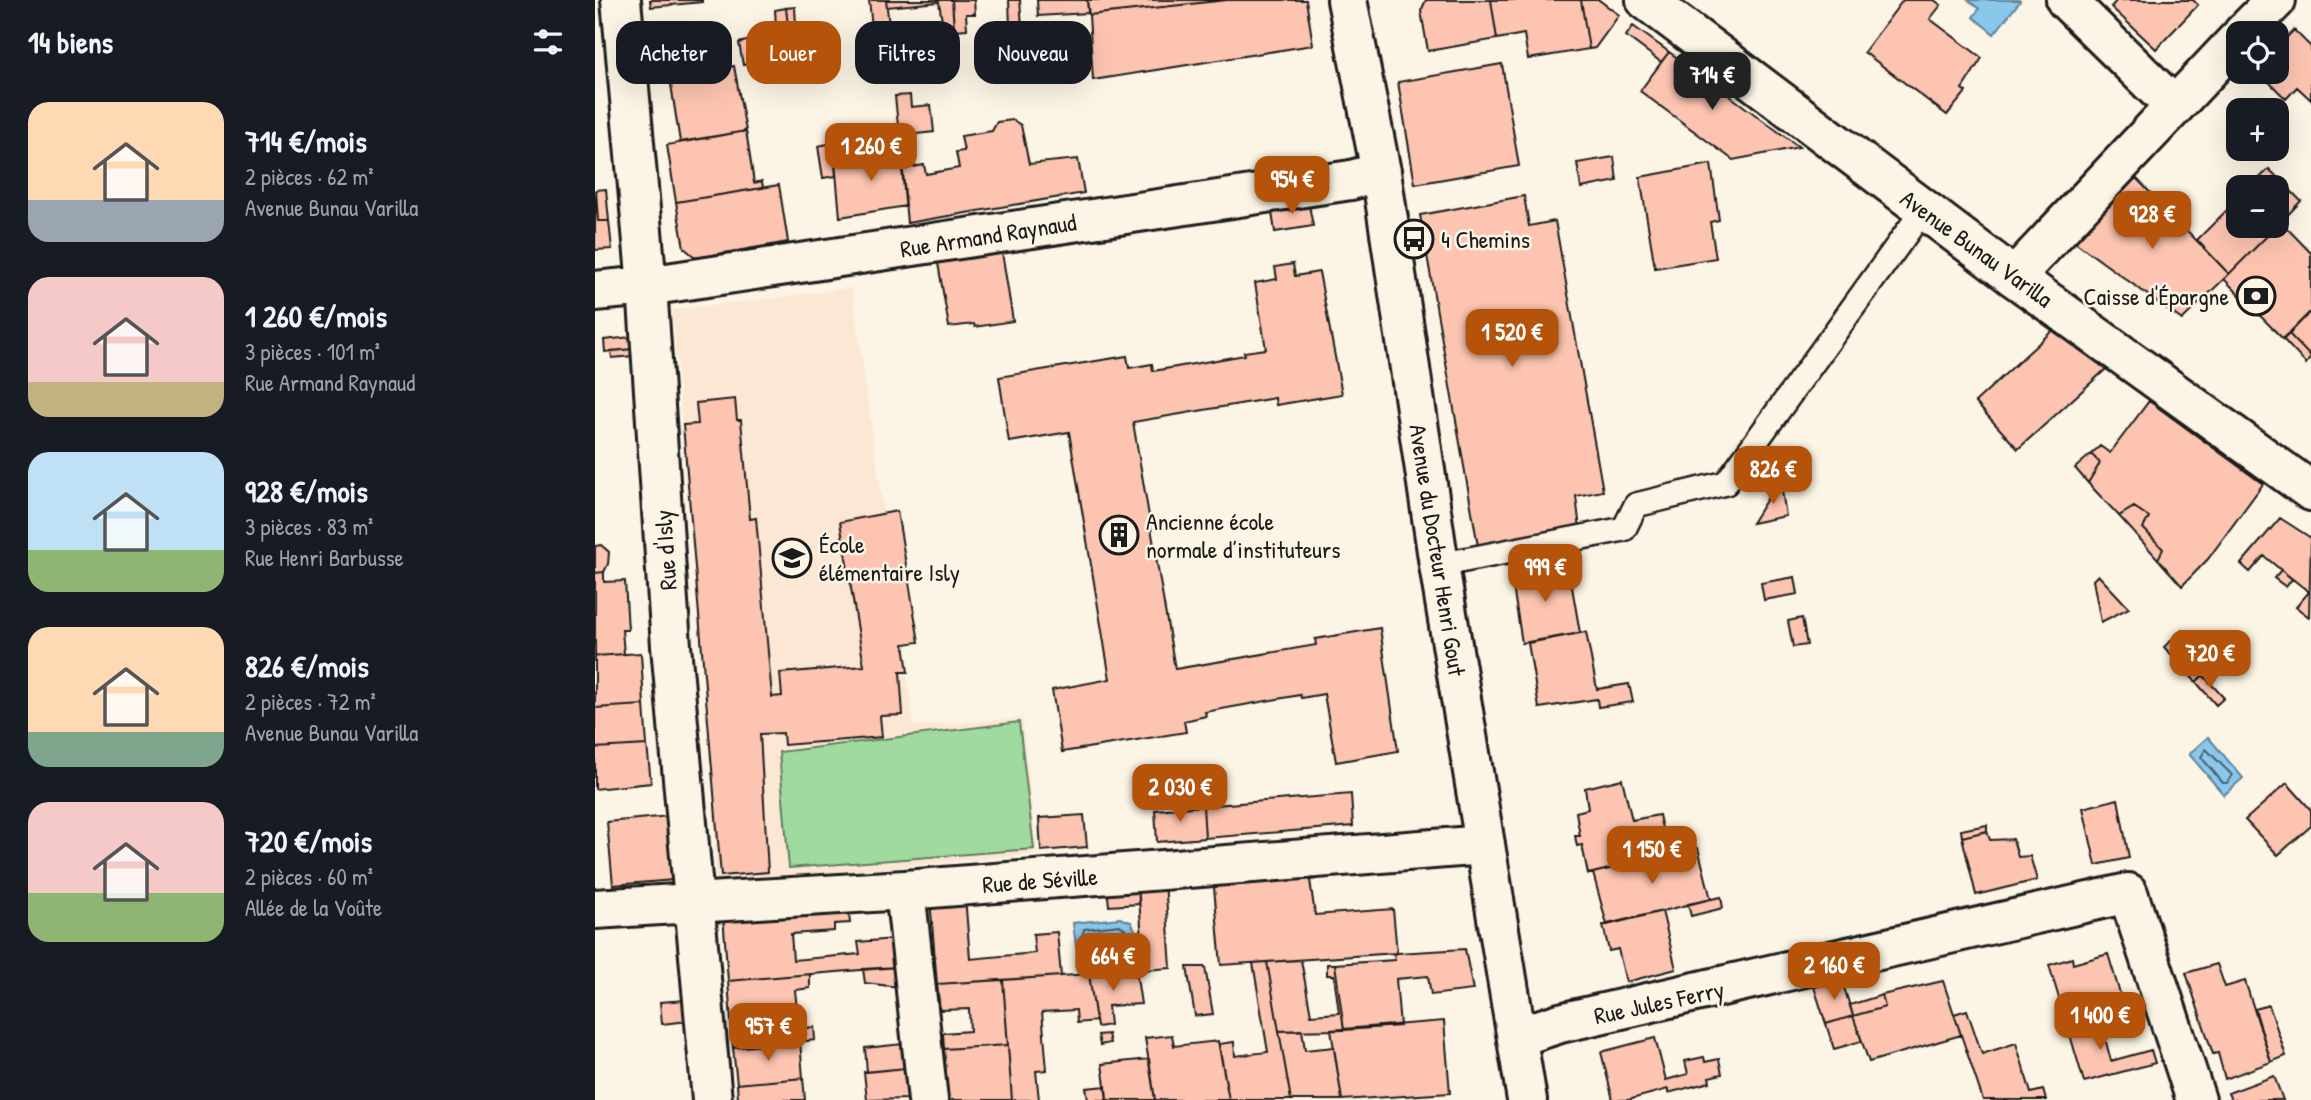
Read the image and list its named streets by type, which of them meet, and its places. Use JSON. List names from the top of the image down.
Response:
{
  "streets": {
    "street": [
      "Rue Armand Raynaud",
      "Avenue Bunau Varilla",
      "Rue d'Isly",
      "Avenue du Docteur Henri Gout",
      "Rue de Séville",
      "Rue Jules Ferry"
    ]
  },
  "crossings": [
    ["Rue Armand Raynaud", "Rue d'Isly"],
    ["Rue Armand Raynaud", "Avenue du Docteur Henri Gout"],
    ["Rue d'Isly", "Rue de Séville"],
    ["Avenue du Docteur Henri Gout", "Rue de Séville"],
    ["Avenue du Docteur Henri Gout", "Rue Jules Ferry"]
  ],
  "places": {
    "bus stop": ["4 Chemins"],
    "bank": ["Caisse d'Épargne"],
    "building": ["Ancienne école normale d’instituteurs"],
    "school or university": ["École élémentaire Isly"]
  },
  "page": {
    "heading": "14 biens",
    "map_buttons": ["+", "−"],
    "chip": [
      "Acheter",
      "Louer",
      "Filtres",
      "Nouveau"
    ],
    "price": [
      "714 €",
      "1 260 €",
      "954 €",
      "928 €",
      "1 520 €",
      "826 €",
      "999 €",
      "720 €",
      "2 030 €",
      "1 150 €",
      "664 €",
      "2 160 €",
      "1 400 €",
      "957 €"
    ],
    "list": [
      {
        "name": "714 €/mois",
        "note": "2 pièces · 62 m² · Avenue Bunau Varilla"
      },
      {
        "name": "1 260 €/mois",
        "note": "3 pièces · 101 m² · Rue Armand Raynaud"
      },
      {
        "name": "928 €/mois",
        "note": "3 pièces · 83 m² · Rue Henri Barbusse"
      },
      {
        "name": "826 €/mois",
        "note": "2 pièces · 72 m² · Avenue Bunau Varilla"
      },
      {
        "name": "720 €/mois",
        "note": "2 pièces · 60 m² · Allée de la Voûte"
      }
    ]
  }
}
